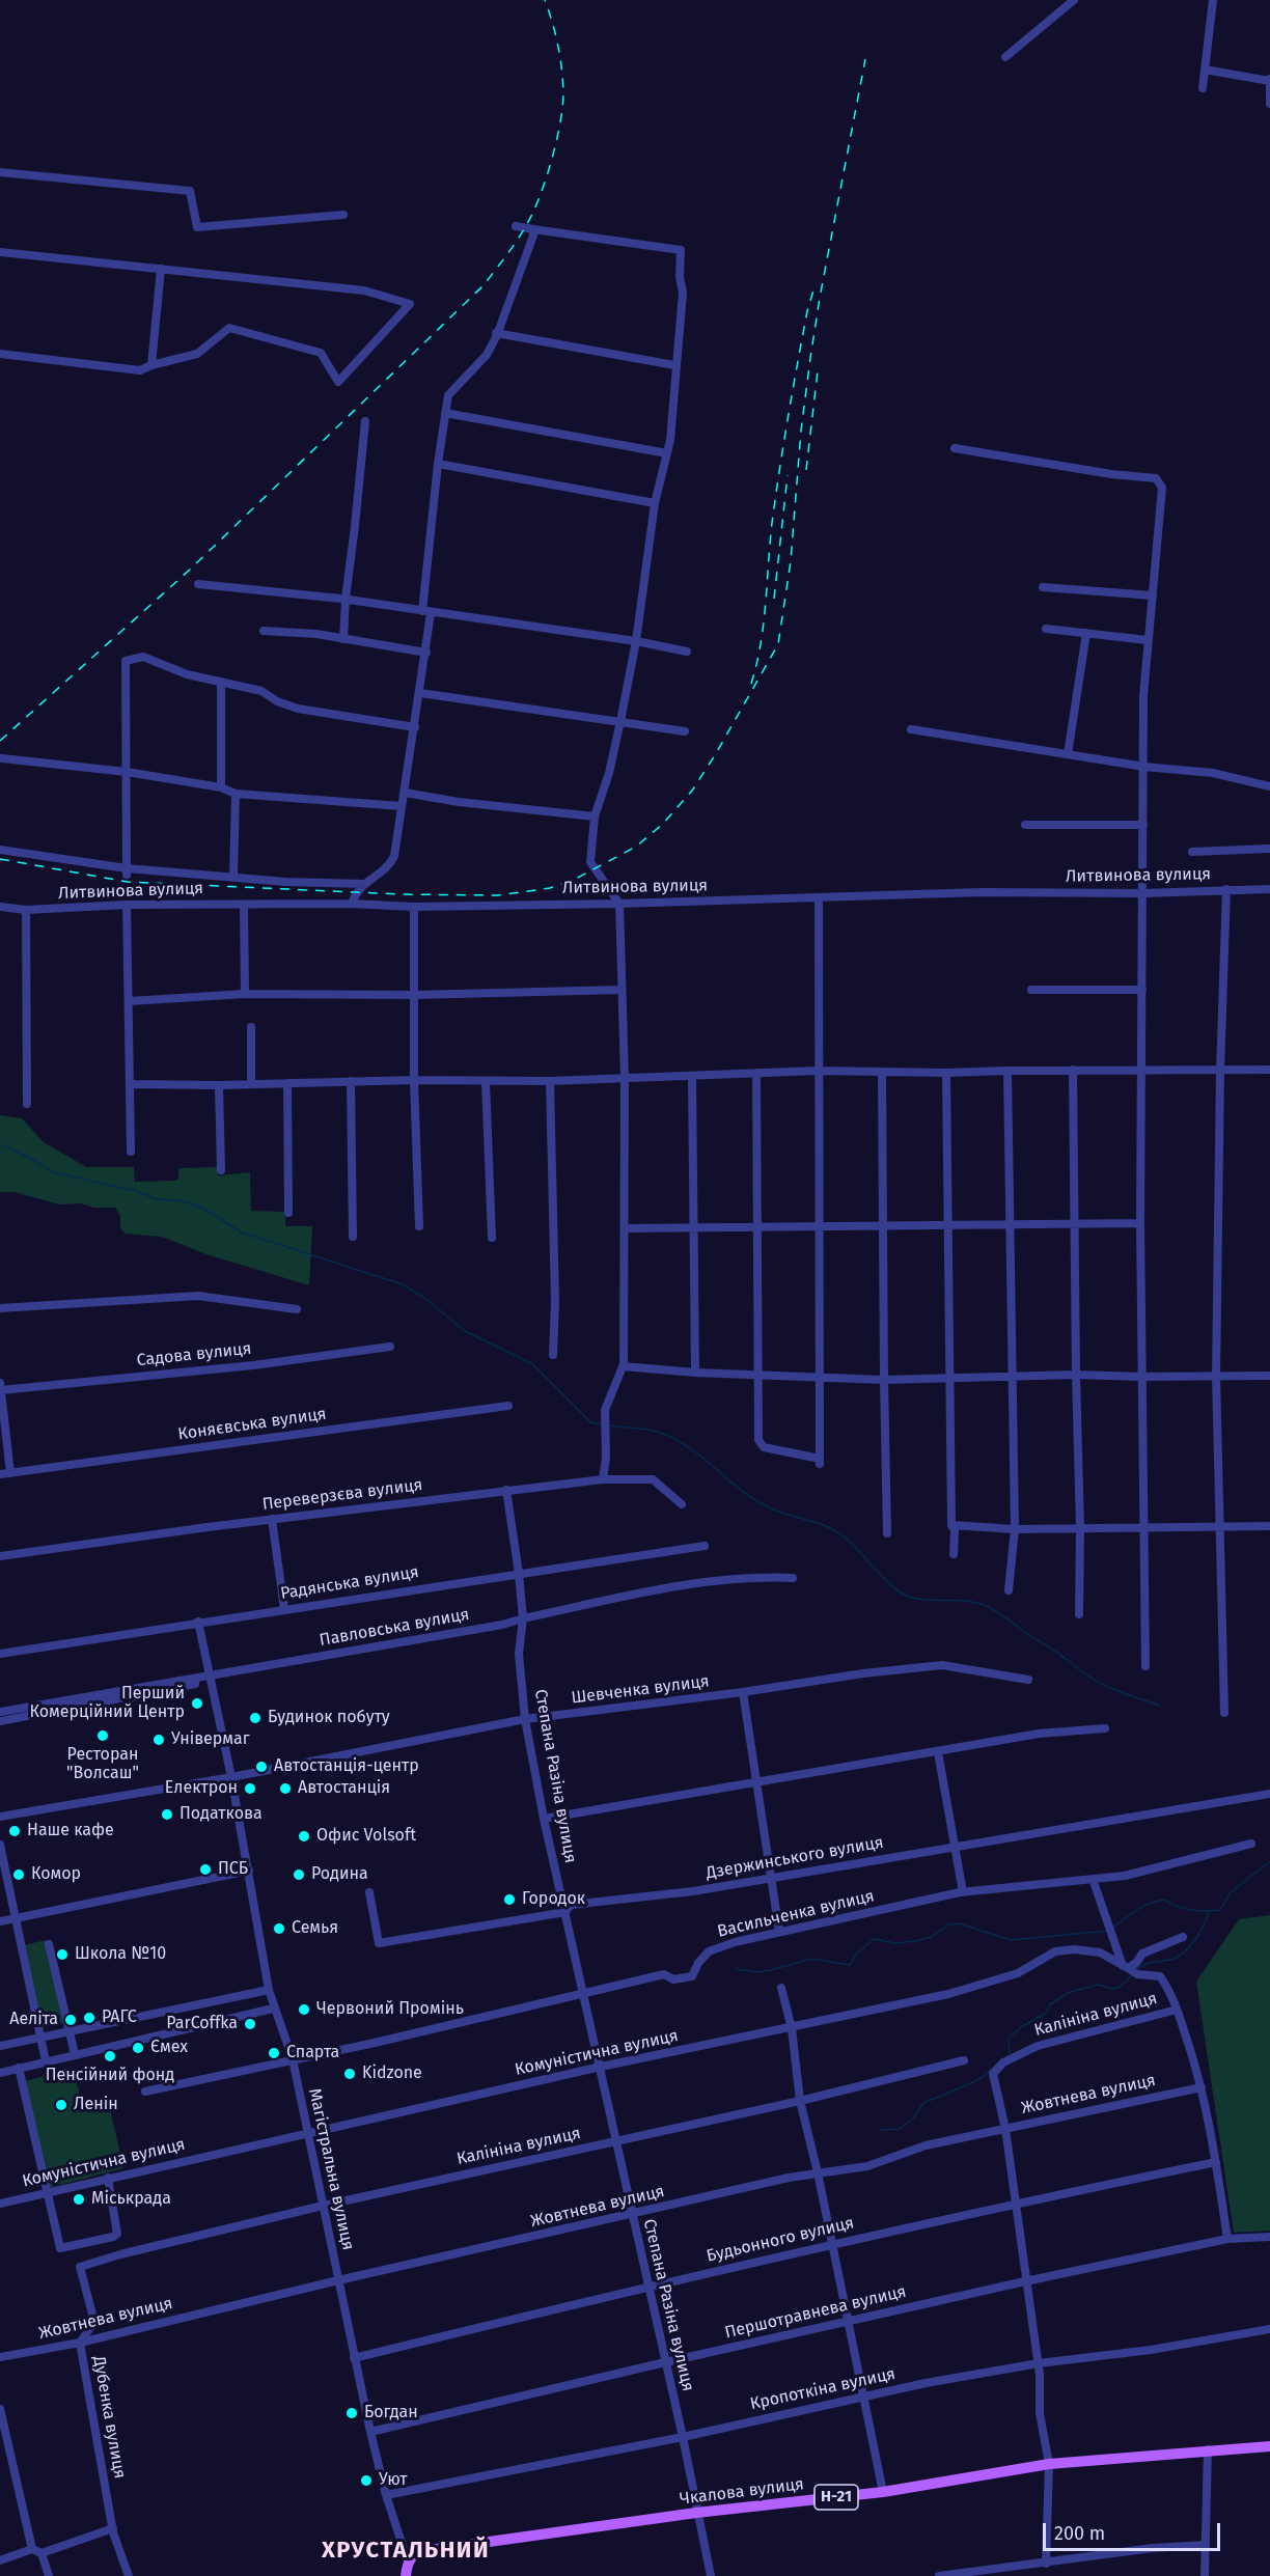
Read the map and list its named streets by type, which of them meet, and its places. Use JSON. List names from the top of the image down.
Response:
{
  "streets": {
    "main road": ["Магістральна вулиця", "Чкалова вулиця", "Н-21"],
    "street": [
      "Литвинова вулиця",
      "Садова вулиця",
      "Коняєвська вулиця",
      "Переверзєва вулиця",
      "Радянська вулиця",
      "Павловська вулиця",
      "Шевченка вулиця",
      "Степана Разіна вулиця",
      "Дзержинського вулиця",
      "Васильченка вулиця",
      "Калініна вулиця",
      "Комуністична вулиця",
      "Жовтнева вулиця",
      "Будьонного вулиця",
      "Першотравнева вулиця",
      "Кропоткіна вулиця",
      "Дубенка вулиця"
    ]
  },
  "crossings": [
    ["Переверзєва вулиця", "Степана Разіна вулиця"],
    ["Радянська вулиця", "Степана Разіна вулиця"],
    ["Радянська вулиця", "Магістральна вулиця"],
    ["Павловська вулиця", "Степана Разіна вулиця"],
    ["Павловська вулиця", "Магістральна вулиця"],
    ["Шевченка вулиця", "Степана Разіна вулиця"],
    ["Шевченка вулиця", "Магістральна вулиця"],
    ["Степана Разіна вулиця", "Дзержинського вулиця"],
    ["Степана Разіна вулиця", "Васильченка вулиця"],
    ["Степана Разіна вулиця", "Калініна вулиця"],
    ["Степана Разіна вулиця", "Комуністична вулиця"],
    ["Степана Разіна вулиця", "Жовтнева вулиця"],
    ["Степана Разіна вулиця", "Будьонного вулиця"],
    ["Степана Разіна вулиця", "Першотравнева вулиця"],
    ["Степана Разіна вулиця", "Кропоткіна вулиця"],
    ["Степана Разіна вулиця", "Чкалова вулиця"],
    ["Васильченка вулиця", "Магістральна вулиця"],
    ["Калініна вулиця", "Комуністична вулиця"],
    ["Калініна вулиця", "Жовтнева вулиця"],
    ["Калініна вулиця", "Магістральна вулиця"],
    ["Калініна вулиця", "Дубенка вулиця"],
    ["Комуністична вулиця", "Магістральна вулиця"],
    ["Жовтнева вулиця", "Магістральна вулиця"],
    ["Жовтнева вулиця", "Дубенка вулиця"],
    ["Магістральна вулиця", "Будьонного вулиця"],
    ["Магістральна вулиця", "Першотравнева вулиця"],
    ["Магістральна вулиця", "Кропоткіна вулиця"],
    ["Магістральна вулиця", "Чкалова вулиця"]
  ],
  "districts": ["ХРУСТАЛЬНИЙ"],
  "places": [
    "Перший Комерційний Центр",
    "Будинок побуту",
    "Ресторан \"Волсаш\"",
    "Універмаг",
    "Автостанція-центр",
    "Електрон",
    "Автостанція",
    "Податкова",
    "Наше кафе",
    "Офис Volsoft",
    "ПСБ",
    "Комор",
    "Родина",
    "Городок",
    "Семья",
    "Школа №10",
    "Червоний Промінь",
    "РАГС",
    "Аеліта",
    "ParCoffka",
    "Ємех",
    "Спарта",
    "Пенсійний фонд",
    "Kidzone",
    "Ленін",
    "Міськрада",
    "Богдан",
    "Уют"
  ],
  "scale_bar": "200 m"
}
